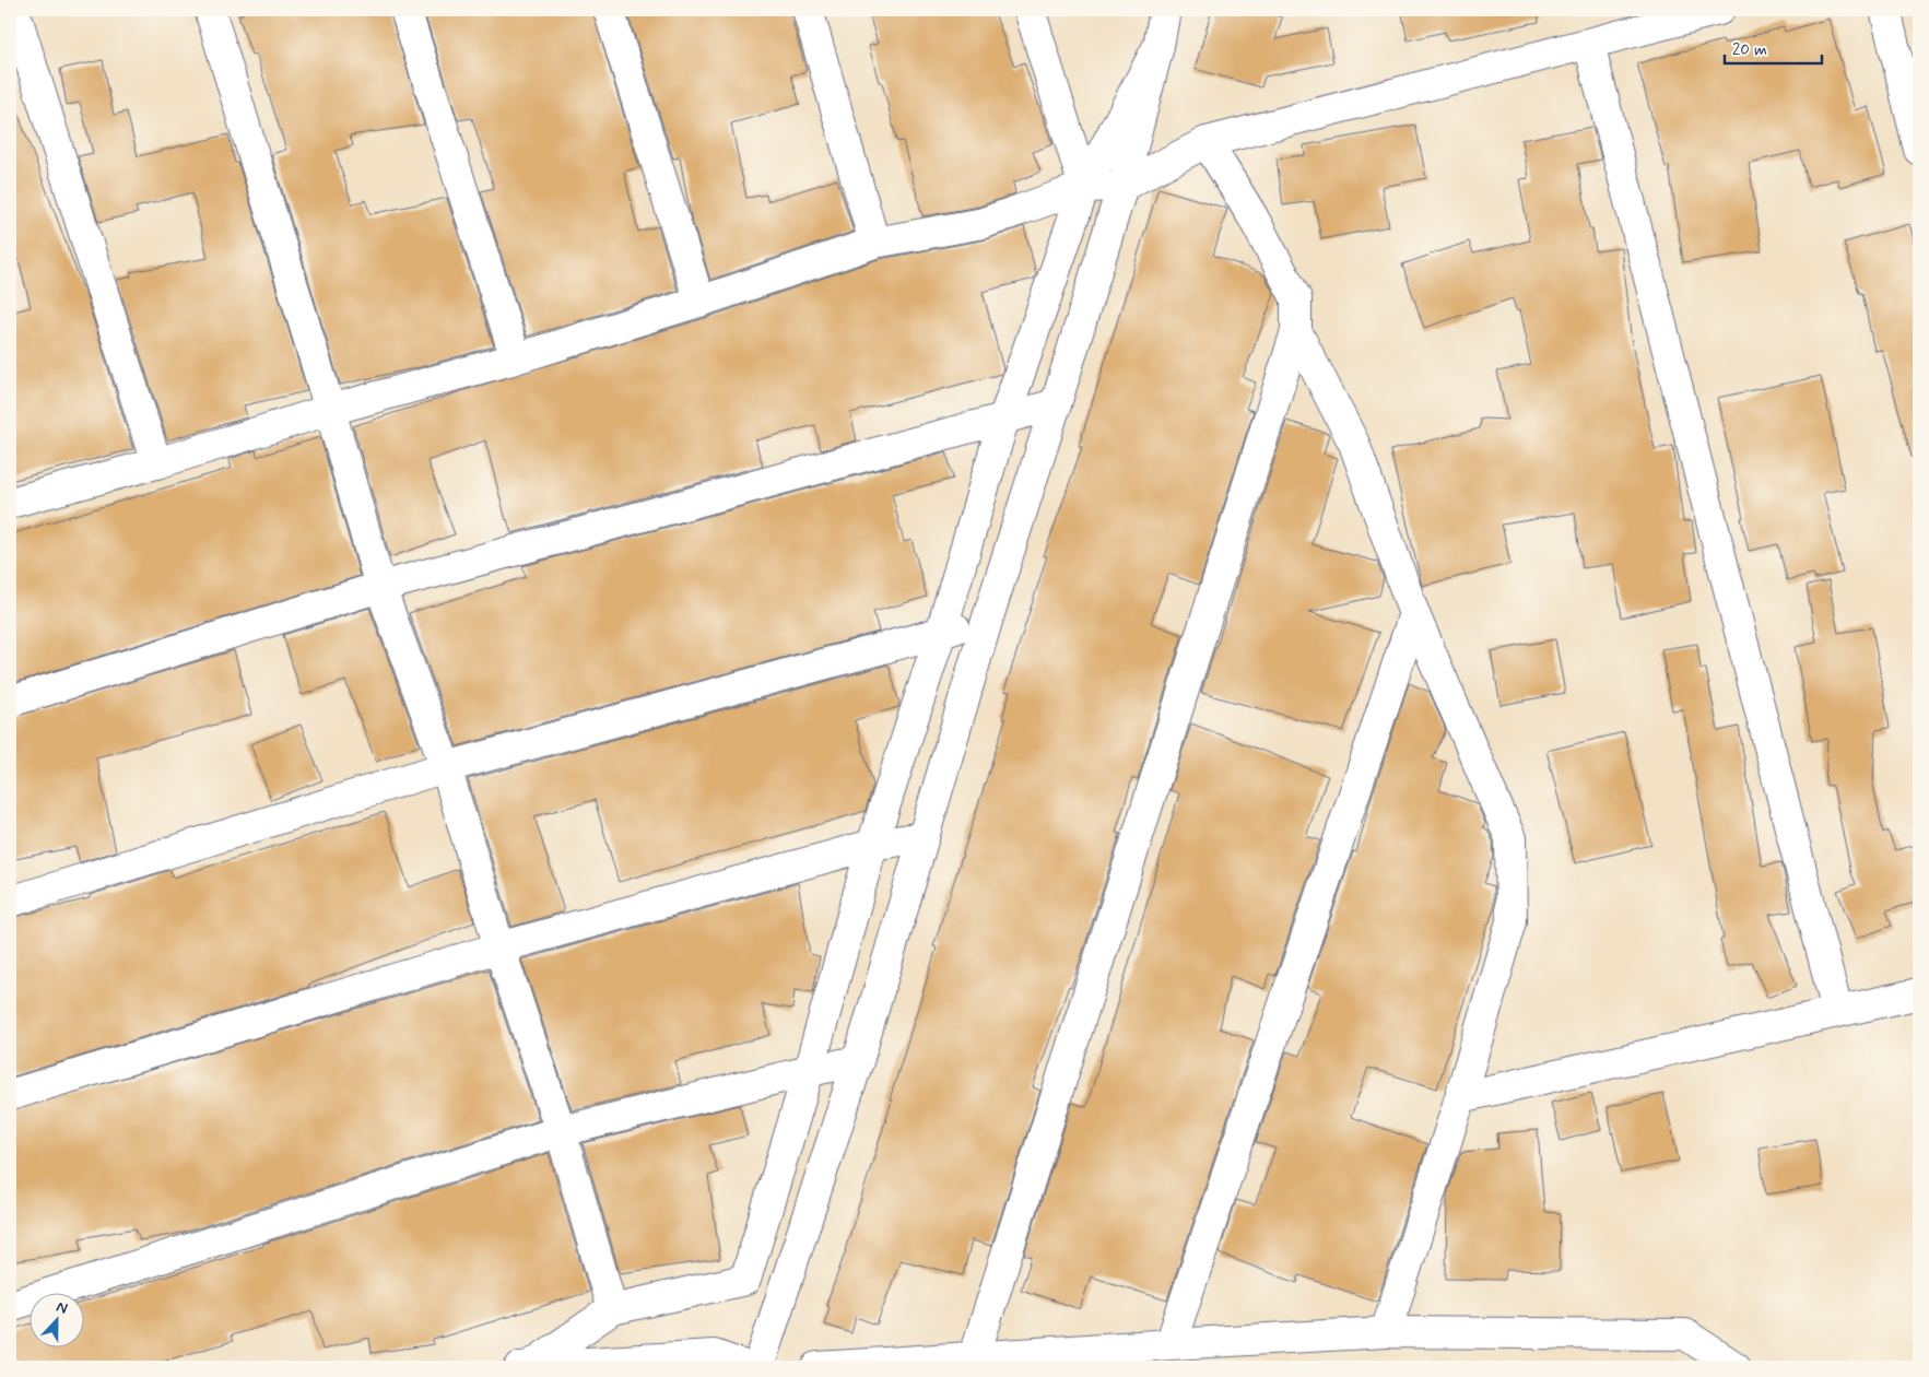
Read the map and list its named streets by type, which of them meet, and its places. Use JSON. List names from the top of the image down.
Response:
{
  "scale_bar": "20 m",
  "north": "top"
}
